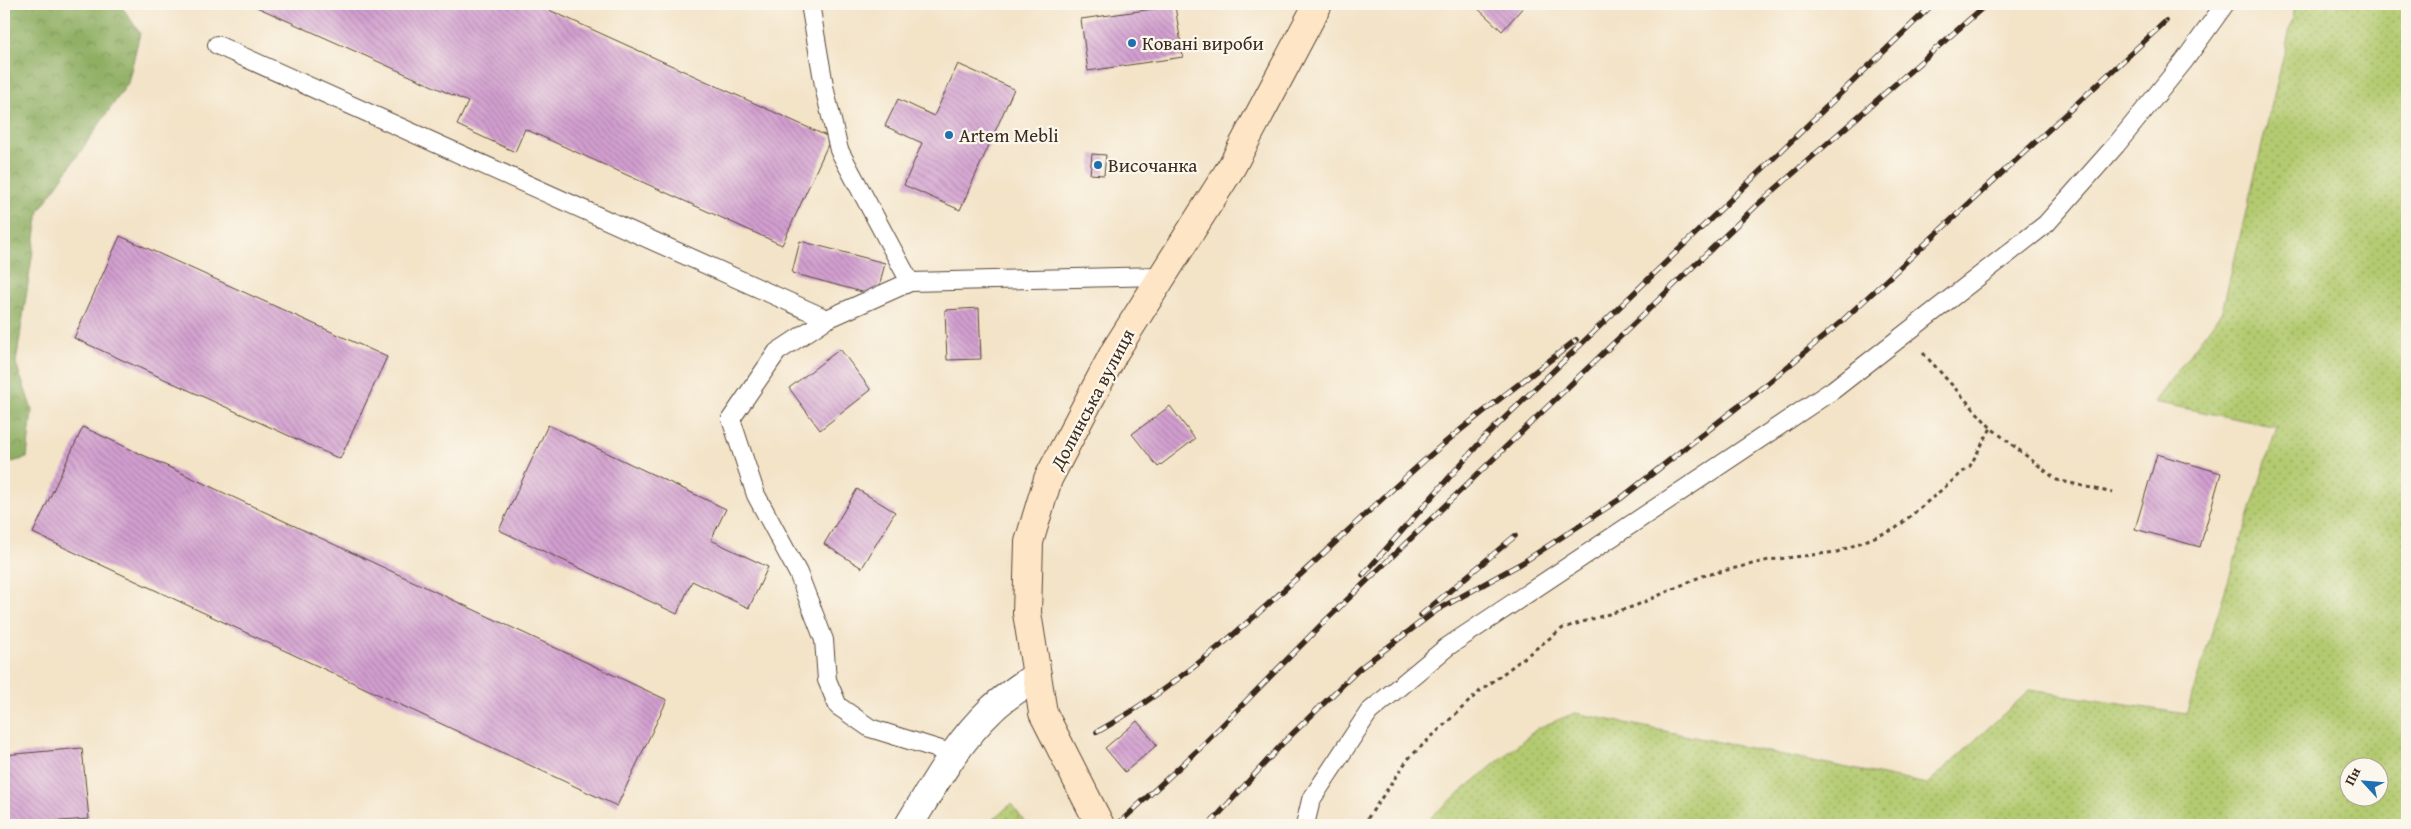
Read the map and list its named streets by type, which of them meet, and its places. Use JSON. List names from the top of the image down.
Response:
{
  "streets": {
    "main road": ["Долинська вулиця"]
  },
  "places": ["Ковані вироби", "Artem Mebli", "Височанка"],
  "north": "top left"
}
